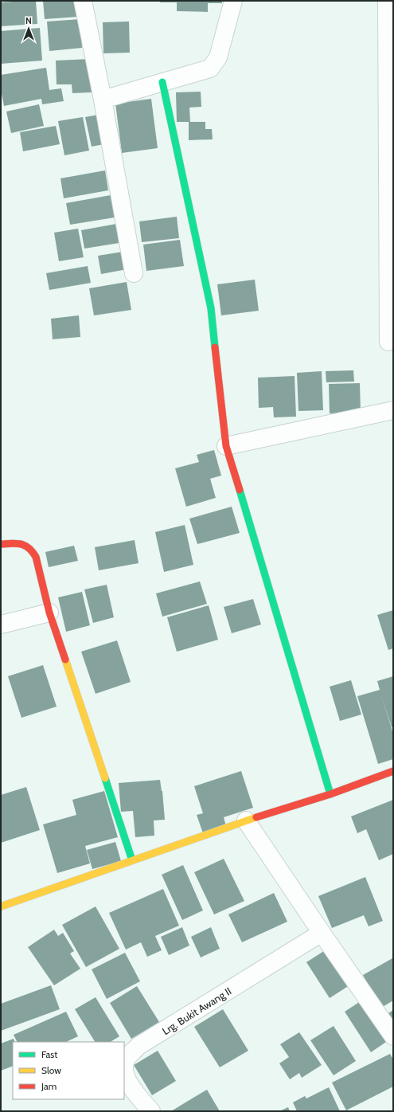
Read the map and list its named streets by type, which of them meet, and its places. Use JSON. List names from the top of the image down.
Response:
{
  "streets": {
    "street": ["Lrg. Bukit Awang II"]
  },
  "legend": ["Fast", "Slow", "Jam"],
  "north": "top"
}
